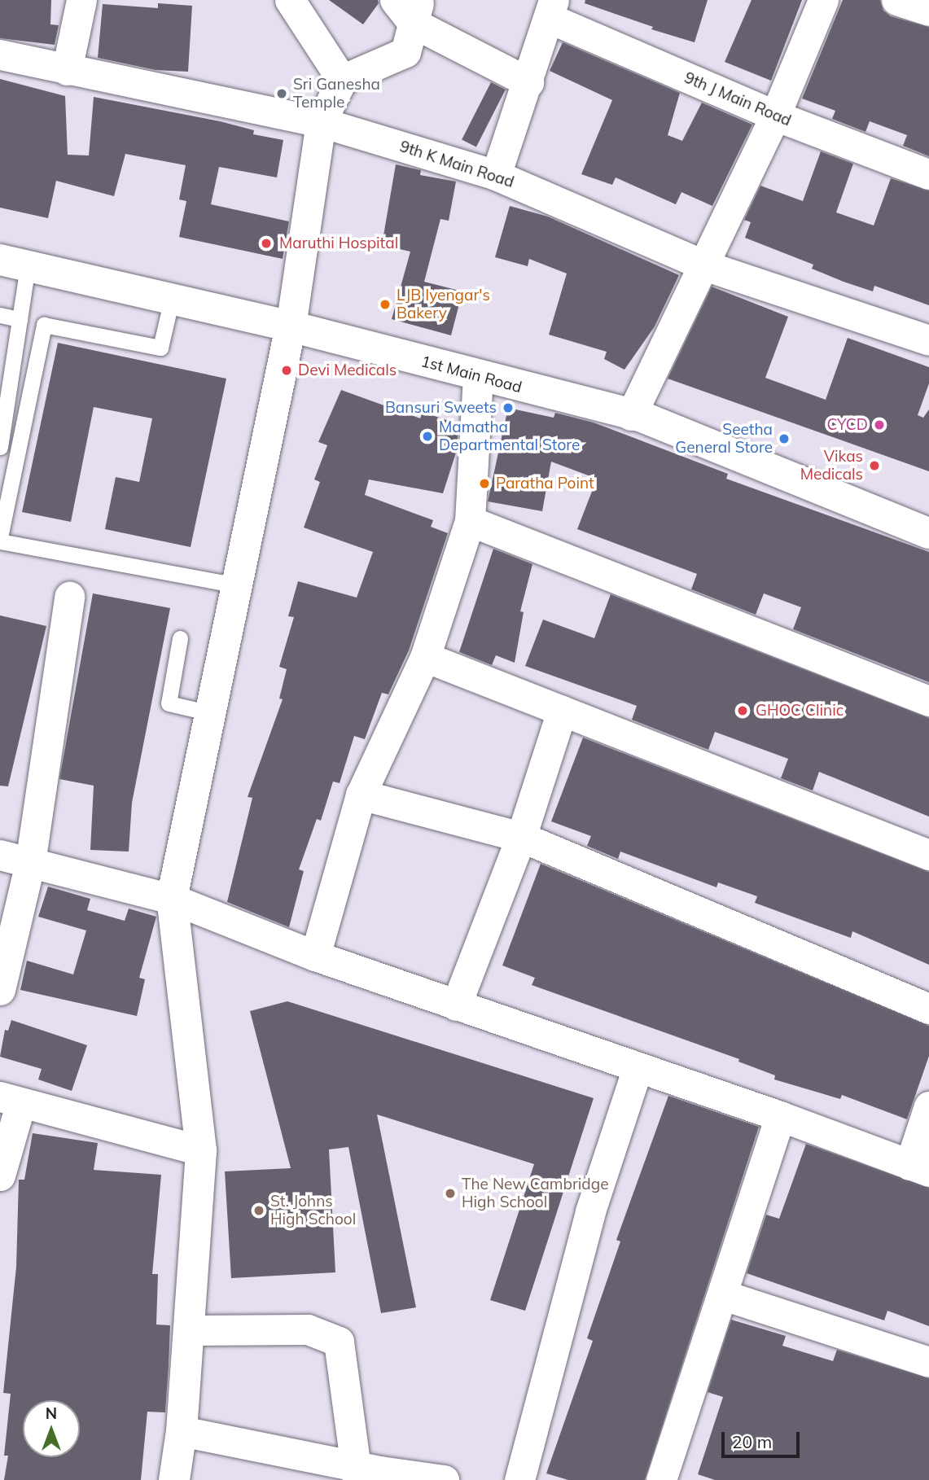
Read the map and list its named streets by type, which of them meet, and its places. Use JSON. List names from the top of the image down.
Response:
{
  "streets": {
    "street": ["9th J Main Road", "9th K Main Road", "1st Main Road"]
  },
  "places": [
    "Sri Ganesha Temple",
    "Maruthi Hospital",
    "LJB Iyengar's Bakery",
    "Devi Medicals",
    "Bansuri Sweets",
    "CYCD",
    "Mamatha Departmental Store",
    "Seetha General Store",
    "Vikas Medicals",
    "Paratha Point",
    "GHOC Clinic",
    "The New Cambridge High School",
    "St. Johns High School"
  ],
  "scale_bar": "20 m",
  "north": "top"
}
